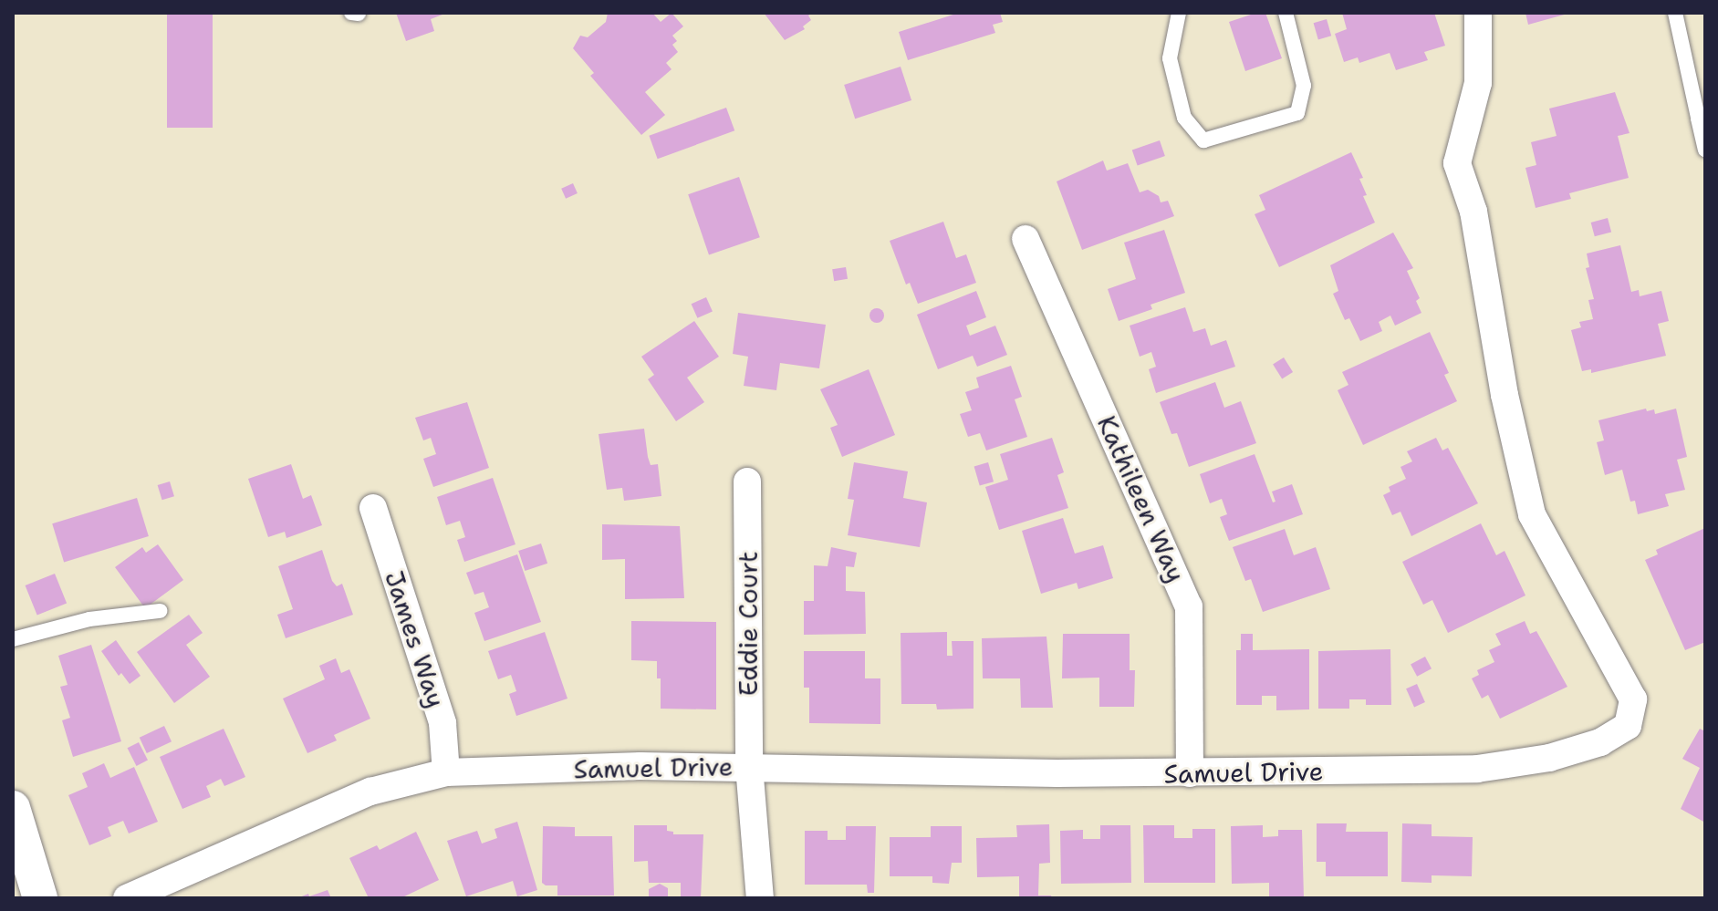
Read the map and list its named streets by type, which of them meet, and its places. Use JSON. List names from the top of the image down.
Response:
{
  "streets": {
    "street": [
      "Kathileen Way",
      "Eddie Court",
      "James Way",
      "Samuel Drive"
    ]
  },
  "crossings": [
    ["Kathileen Way", "Samuel Drive"],
    ["Eddie Court", "Samuel Drive"],
    ["James Way", "Samuel Drive"]
  ]
}
